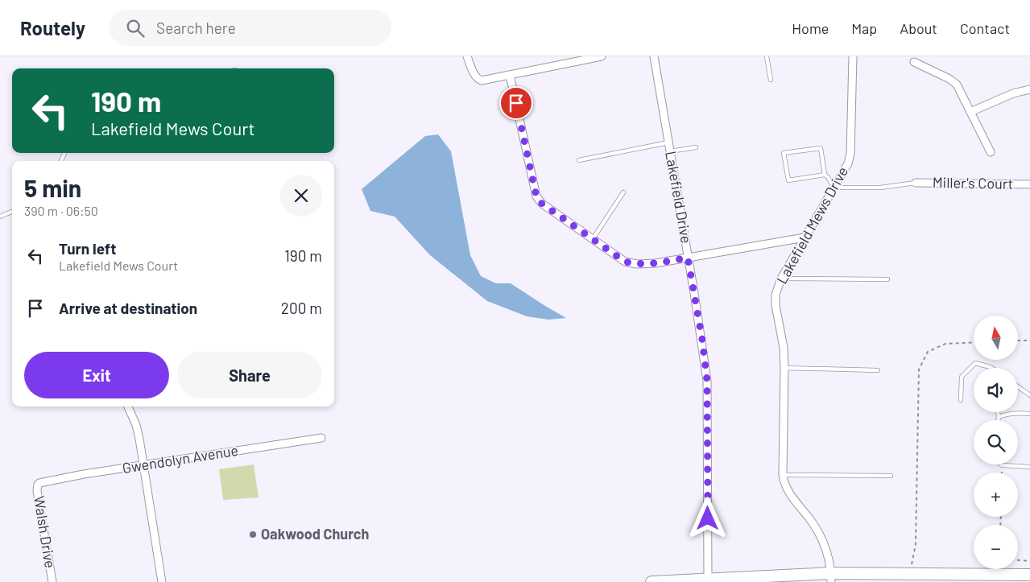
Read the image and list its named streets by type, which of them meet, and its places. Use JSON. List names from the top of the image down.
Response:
{
  "streets": {
    "street": [
      "Miller's Court",
      "Lakefield Drive",
      "Lakefield Mews Drive",
      "Gwendolyn Avenue",
      "Walsh Drive"
    ]
  },
  "crossings": [
    ["Gwendolyn Avenue", "Walsh Drive"]
  ],
  "places": ["Oakwood Church"],
  "north": "top",
  "page": {
    "header": "Routely",
    "search": "Search here",
    "nav": [
      "Home",
      "Map",
      "About",
      "Contact"
    ],
    "turn": ["190 m", "Lakefield Mews Court"],
    "heading": ["5 min", "390 m · 06:50"],
    "list": [
      {
        "name": "Turn left",
        "note": "Lakefield Mews Court",
        "value": "190 m"
      },
      {
        "name": "Arrive at destination",
        "value": "200 m"
      }
    ],
    "map_buttons": ["+", "−"],
    "buttons": ["Exit", "Share"]
  }
}
